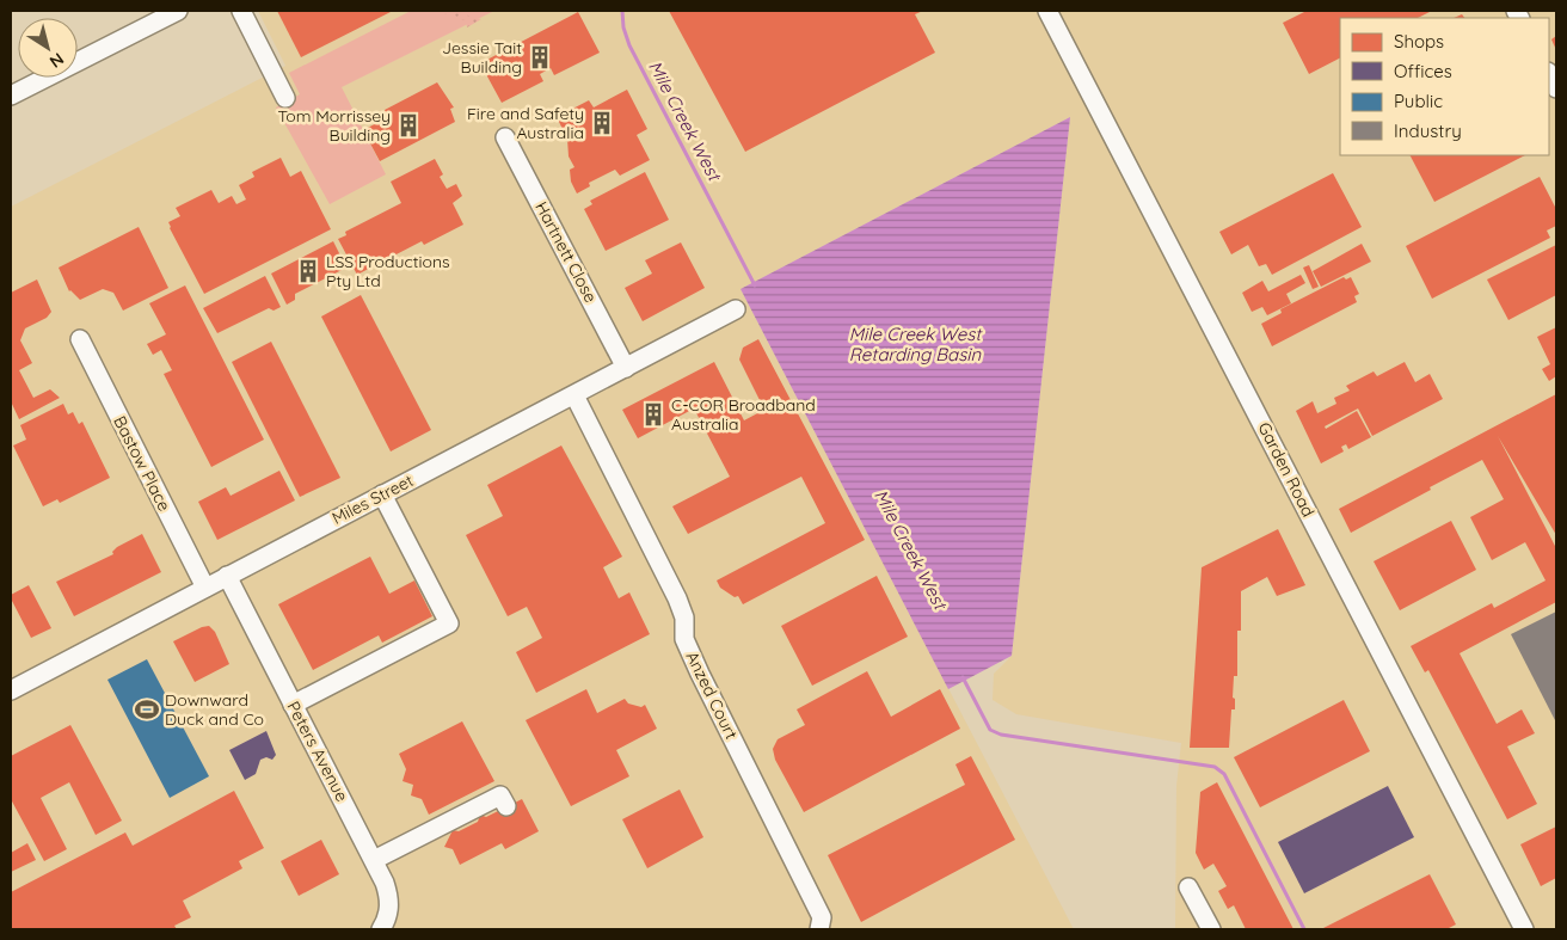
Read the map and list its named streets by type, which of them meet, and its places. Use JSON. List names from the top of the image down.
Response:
{
  "streets": {
    "street": [
      "Hartnett Close",
      "Bastow Place",
      "Garden Road",
      "Miles Street",
      "Anzed Court",
      "Peters Avenue"
    ]
  },
  "crossings": [
    ["Hartnett Close", "Miles Street"],
    ["Bastow Place", "Miles Street"],
    ["Miles Street", "Anzed Court"],
    ["Miles Street", "Peters Avenue"]
  ],
  "water": ["Mile Creek West", "Mile Creek West Retarding Basin"],
  "places": {
    "building": [
      "Jessie Tait Building",
      "Fire and Safety Australia",
      "Tom Morrissey Building",
      "LSS Productions Pty Ltd",
      "C-COR Broadband Australia"
    ],
    "sports": ["Downward Duck and Co"]
  },
  "legend": [
    "Shops",
    "Offices",
    "Public",
    "Industry"
  ],
  "north": "bottom right"
}
